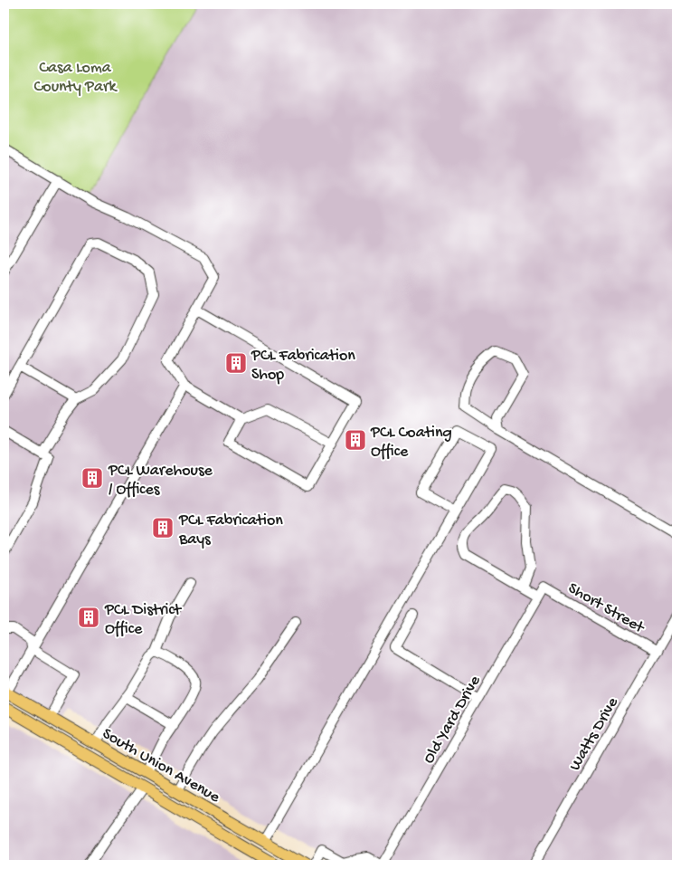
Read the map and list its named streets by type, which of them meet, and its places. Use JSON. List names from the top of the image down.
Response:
{
  "streets": {
    "main road": ["South Union Avenue"],
    "street": ["Short Street", "Old Yard Drive", "Watts Drive"]
  },
  "crossings": [
    ["Short Street", "Old Yard Drive"],
    ["Short Street", "Watts Drive"]
  ],
  "parks": ["Casa Loma County Park"],
  "places": {
    "building": [
      "PCL Fabrication Shop",
      "PCL Coating Office",
      "PCL Warehouse / Offices",
      "PCL Fabrication Bays",
      "PCL District Office"
    ]
  }
}
